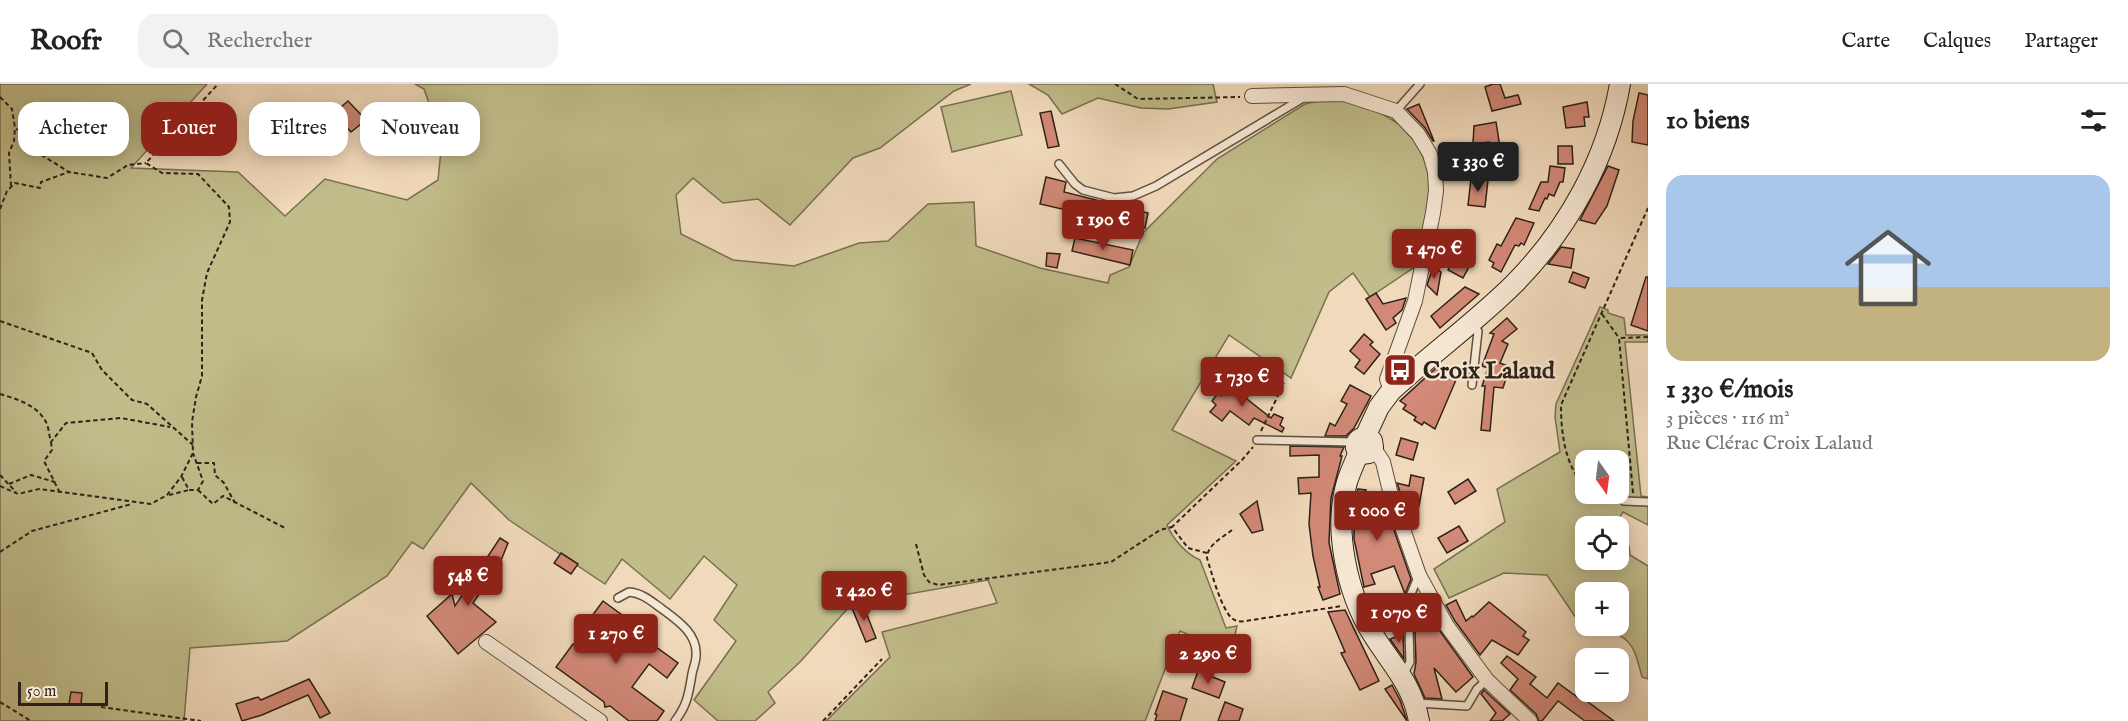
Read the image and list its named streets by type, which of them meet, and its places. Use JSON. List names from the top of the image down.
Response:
{
  "places": {
    "bus stop": ["Croix Lalaud"]
  },
  "scale_bar": "50 m",
  "north": "bottom",
  "page": {
    "header": "Roofr",
    "search": "Rechercher",
    "nav": ["Carte", "Calques", "Partager"],
    "heading": "10 biens",
    "chip": [
      "Acheter",
      "Louer",
      "Filtres",
      "Nouveau"
    ],
    "price": [
      "1 330 €",
      "1 190 €",
      "1 470 €",
      "1 730 €",
      "1 000 €",
      "548 €",
      "1 420 €",
      "1 070 €",
      "1 270 €",
      "2 290 €"
    ],
    "list": [
      {
        "name": "1 330 €/mois",
        "note": "3 pièces · 116 m² · Rue Clérac Croix Lalaud"
      }
    ],
    "map_buttons": ["+", "−"],
    "scale": "50 m"
  }
}
